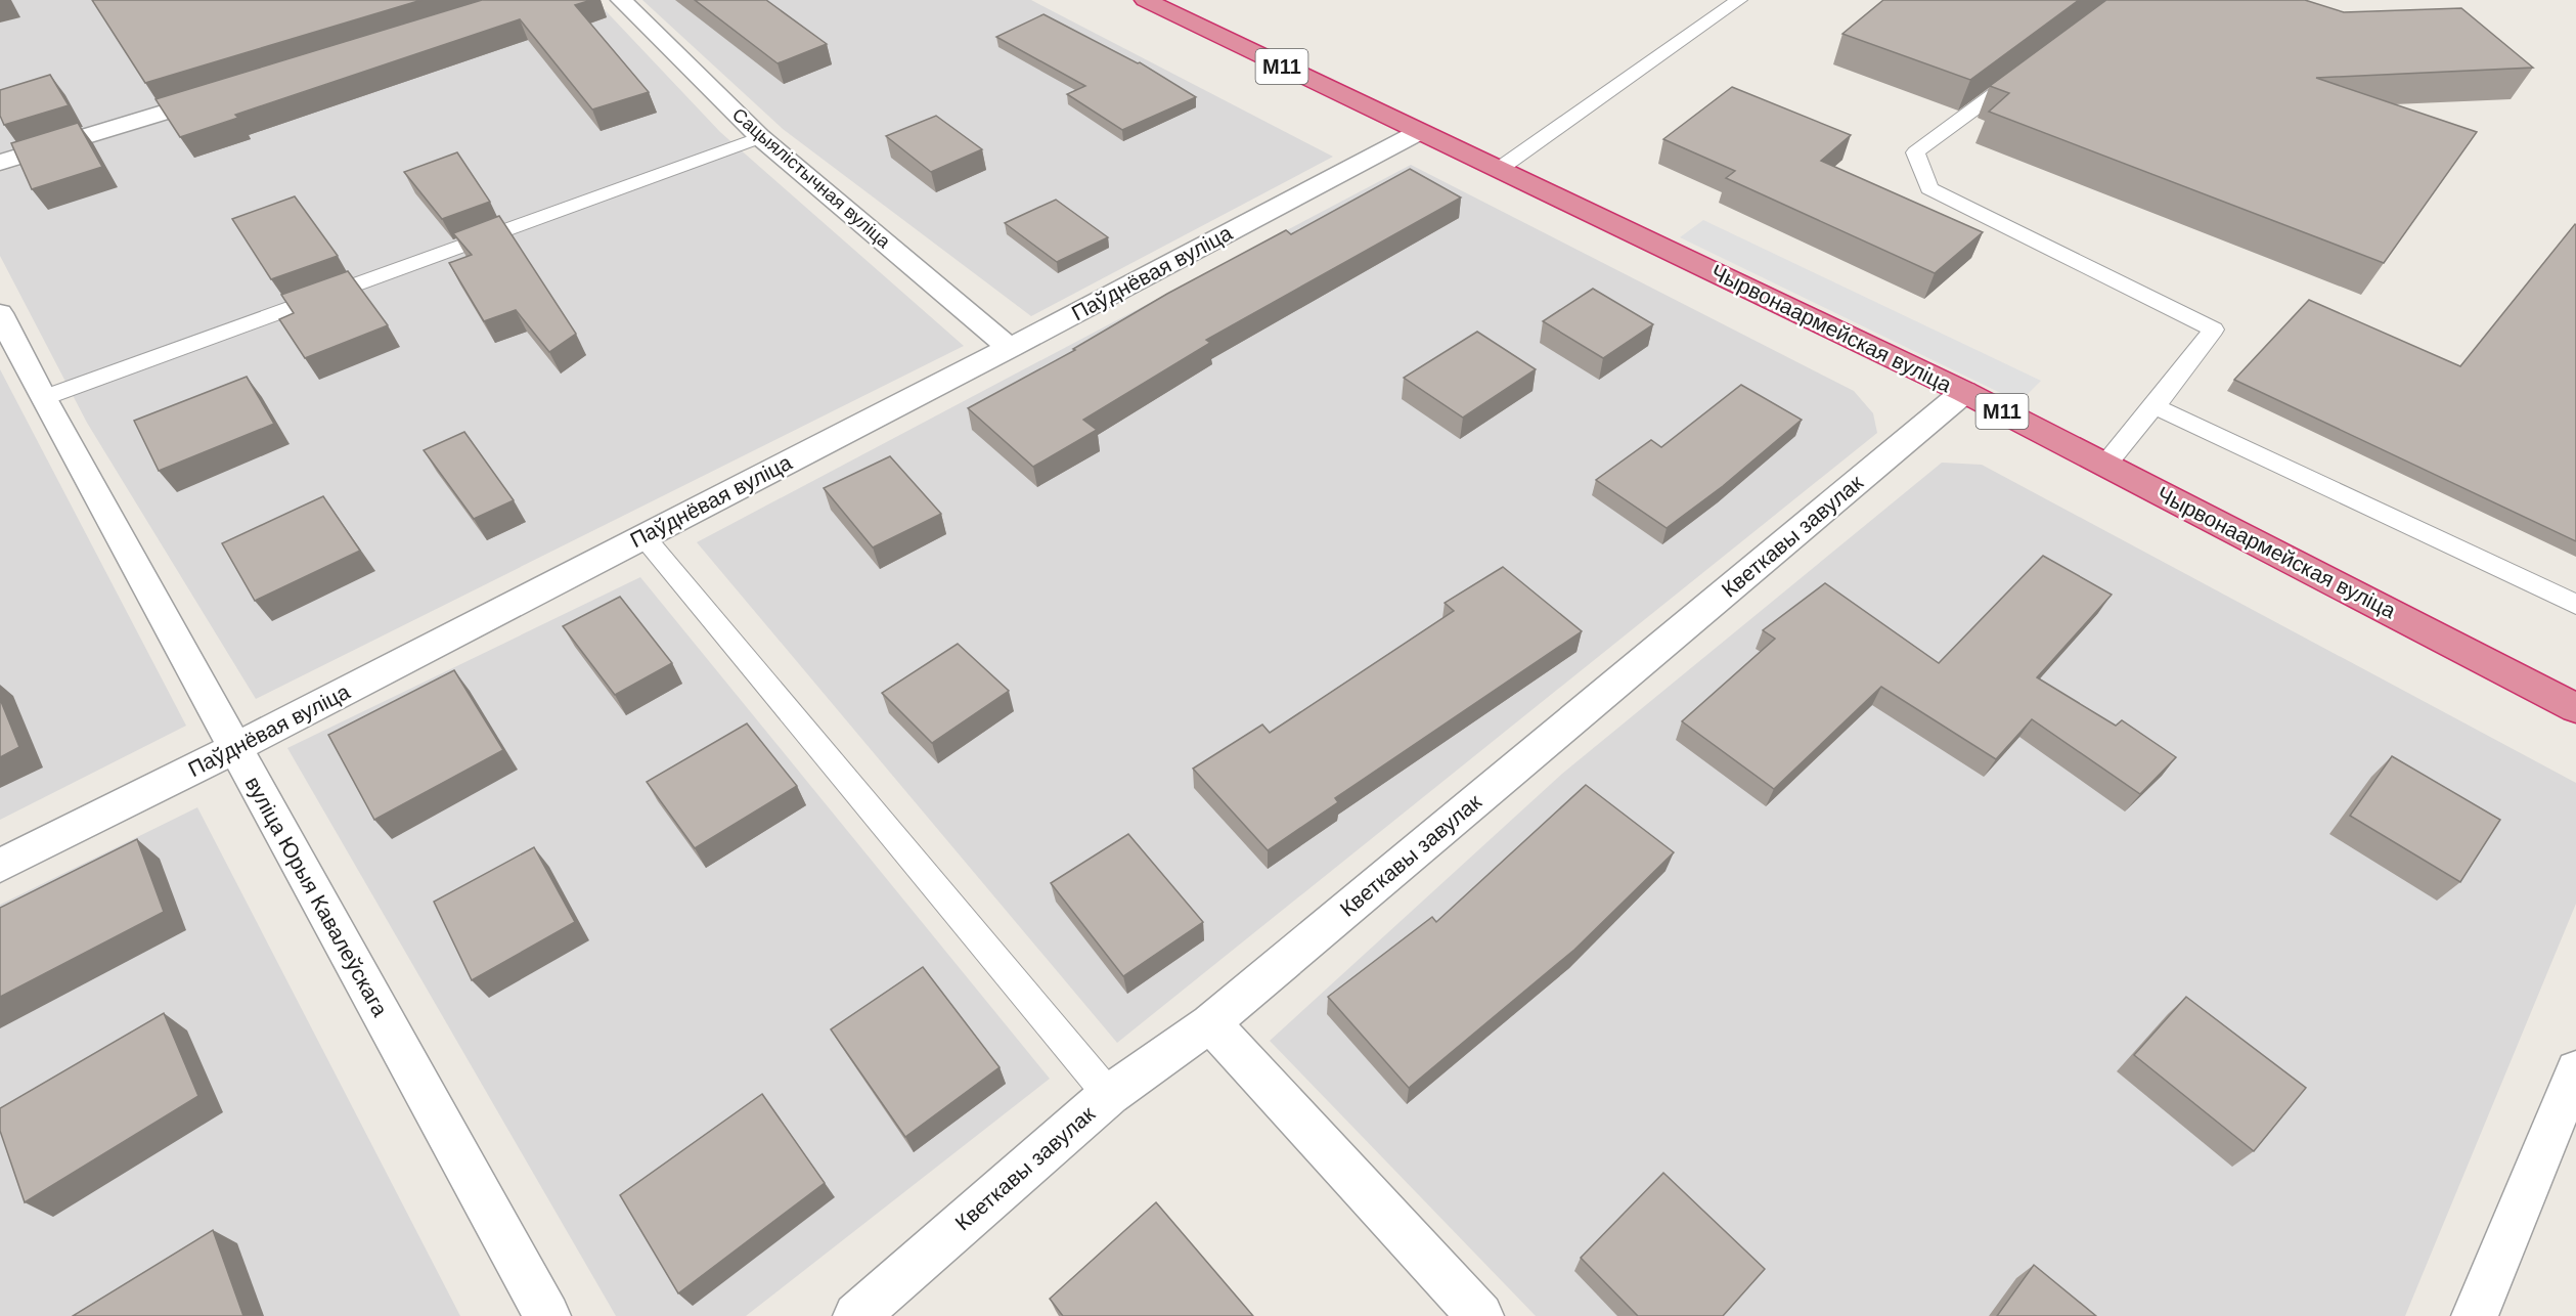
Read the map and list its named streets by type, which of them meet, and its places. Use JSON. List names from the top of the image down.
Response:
{
  "streets": {
    "highway": ["М11", "Чырвонаармейская вуліца"],
    "street": [
      "Сацыялістычная вуліца",
      "Паўднёвая вуліца",
      "Кветкавы завулак",
      "вуліца Юрыя Кавалеўскага"
    ]
  },
  "crossings": [
    ["Сацыялістычная вуліца", "Паўднёвая вуліца"],
    ["Паўднёвая вуліца", "Чырвонаармейская вуліца"],
    ["Паўднёвая вуліца", "вуліца Юрыя Кавалеўскага"],
    ["Чырвонаармейская вуліца", "Кветкавы завулак"]
  ]
}
